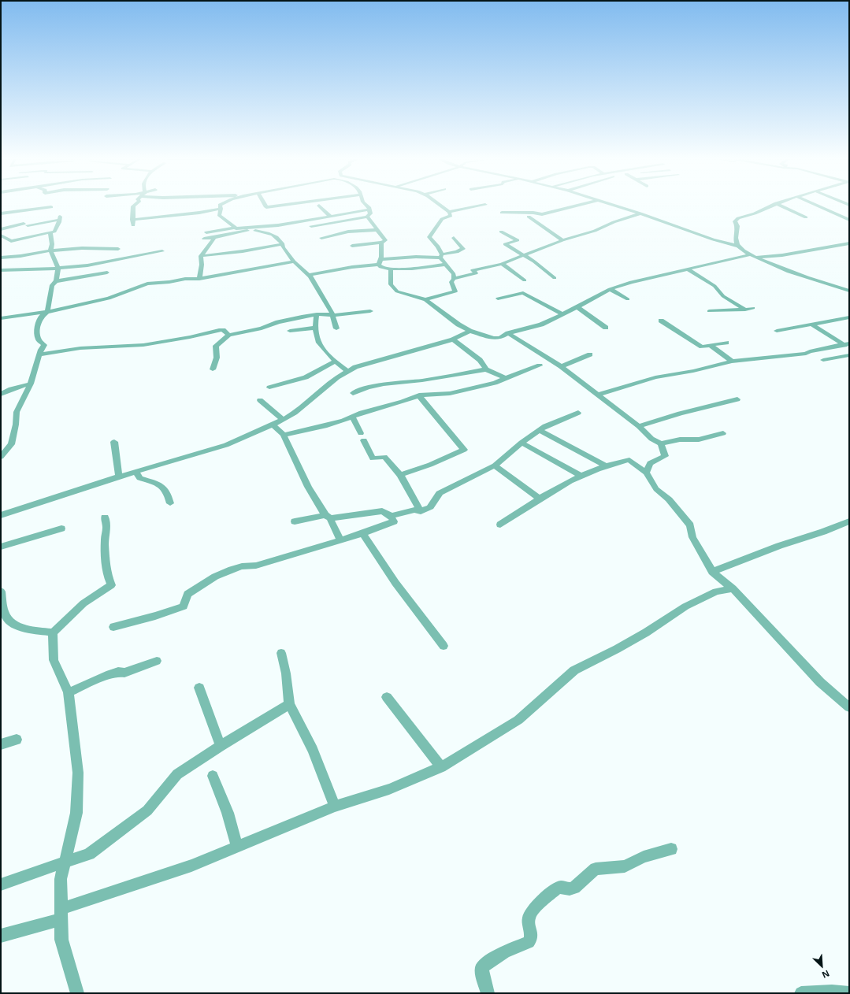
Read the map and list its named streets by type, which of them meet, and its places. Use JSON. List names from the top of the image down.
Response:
{
  "north": "bottom right"
}
